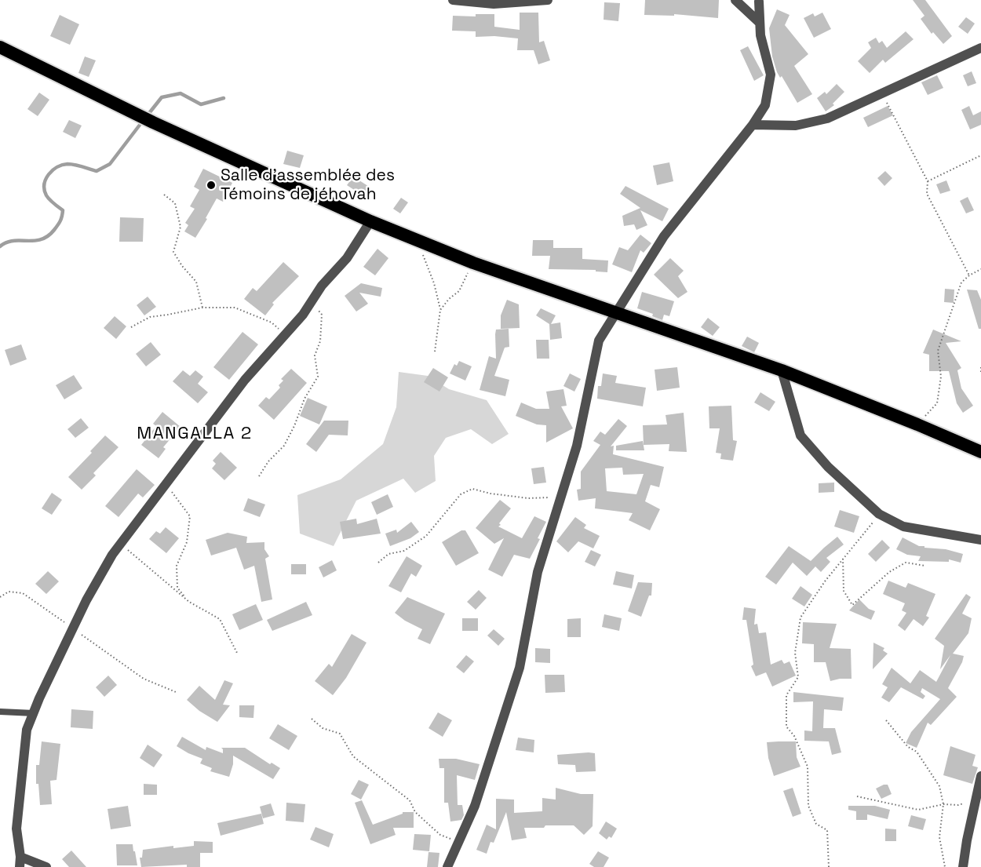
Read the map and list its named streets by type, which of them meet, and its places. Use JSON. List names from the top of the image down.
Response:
{
  "districts": ["MANGALLA 2"],
  "places": ["Salle d'assemblée des Témoins de jéhovah"]
}
